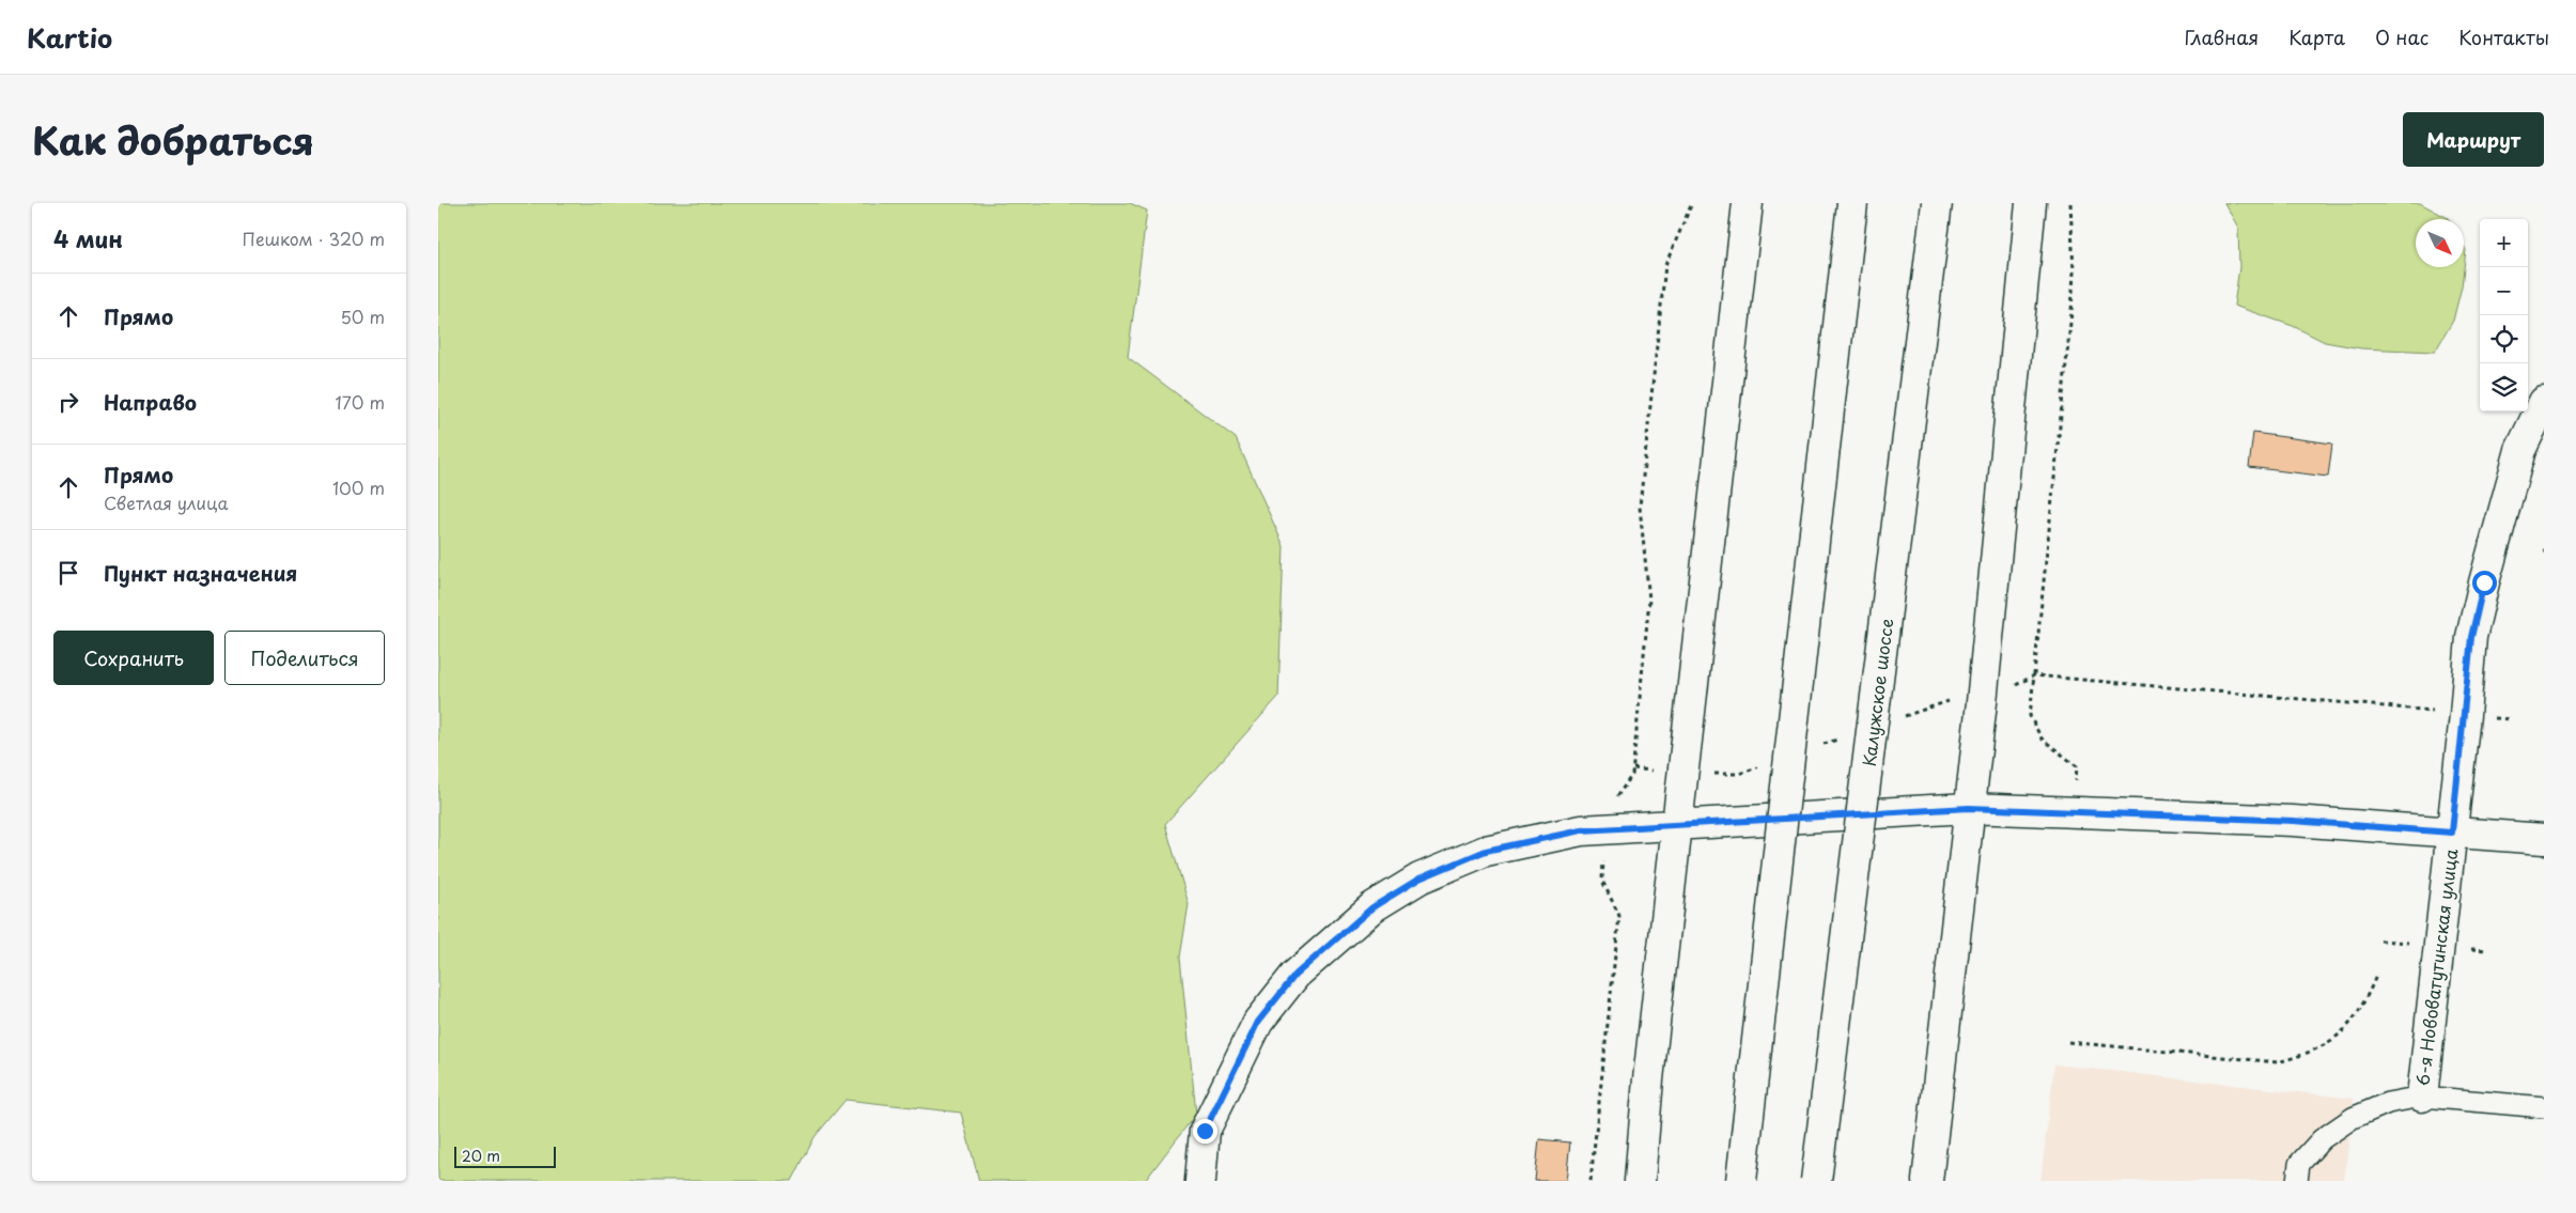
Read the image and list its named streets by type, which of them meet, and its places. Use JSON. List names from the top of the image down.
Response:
{
  "streets": {
    "main road": ["Калужское шоссе", "6-я Нововатутинская улица"]
  },
  "scale_bar": "20 m",
  "north": "bottom right",
  "page": {
    "header": "Kartio",
    "nav": [
      "Главная",
      "Карта",
      "О нас",
      "Контакты"
    ],
    "title": "Как добраться",
    "buttons": [
      "Маршрут",
      ["Сохранить", "Поделиться"]
    ],
    "heading": ["4 мин", "Пешком · 320 m"],
    "map_buttons": ["+", "−"],
    "list": [
      ["Прямо", "50 m"],
      ["Направо", "170 m"],
      ["Прямо", "Светлая улица", "100 m"],
      "Пункт назначения"
    ],
    "scale": "20 m"
  }
}
